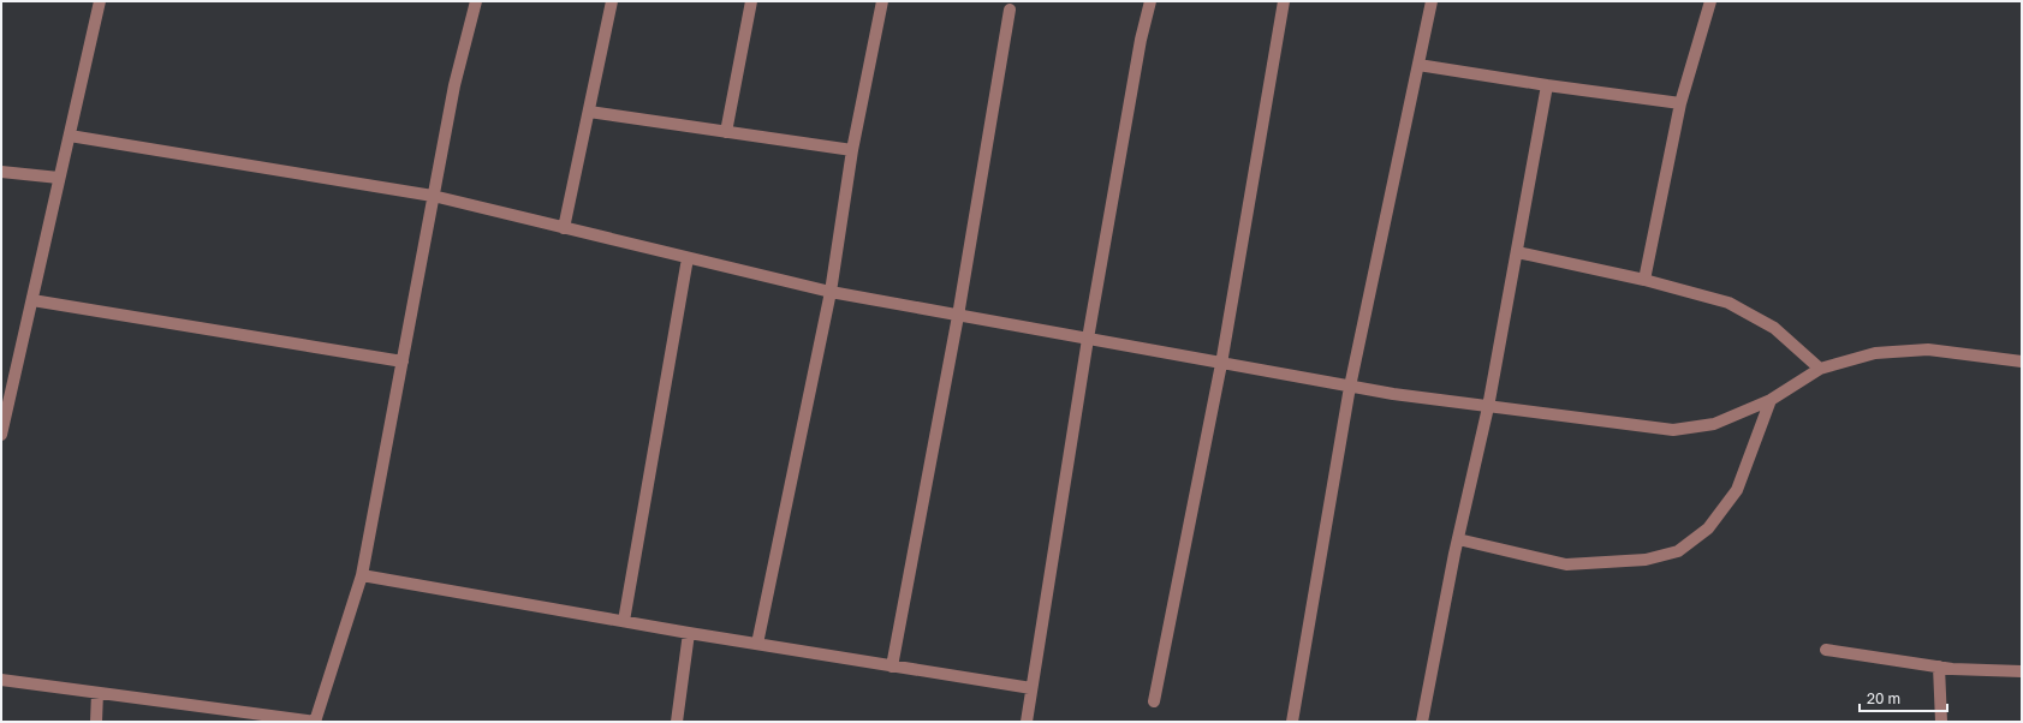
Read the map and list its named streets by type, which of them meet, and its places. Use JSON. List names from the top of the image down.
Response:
{
  "scale_bar": "20 m"
}
